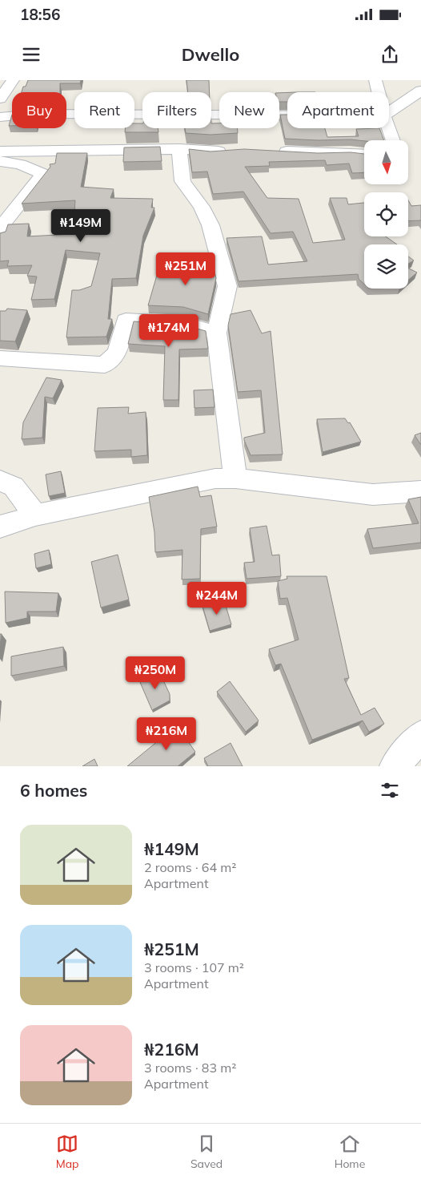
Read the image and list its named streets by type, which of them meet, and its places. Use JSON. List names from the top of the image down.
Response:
{
  "north": "bottom",
  "page": {
    "status": "18:56",
    "header": "Dwello",
    "chip": [
      "Buy",
      "Rent",
      "Filters",
      "New",
      "Apartment"
    ],
    "price": [
      "₦149M",
      "₦251M",
      "₦174M",
      "₦244M",
      "₦250M",
      "₦216M"
    ],
    "heading": "6 homes",
    "list": [
      {
        "name": "₦149M",
        "note": "2 rooms · 64 m² · Apartment"
      },
      {
        "name": "₦251M",
        "note": "3 rooms · 107 m² · Apartment"
      },
      {
        "name": "₦216M",
        "note": "3 rooms · 83 m² · Apartment"
      }
    ],
    "tabs": ["Map", "Saved", "Home"]
  }
}
